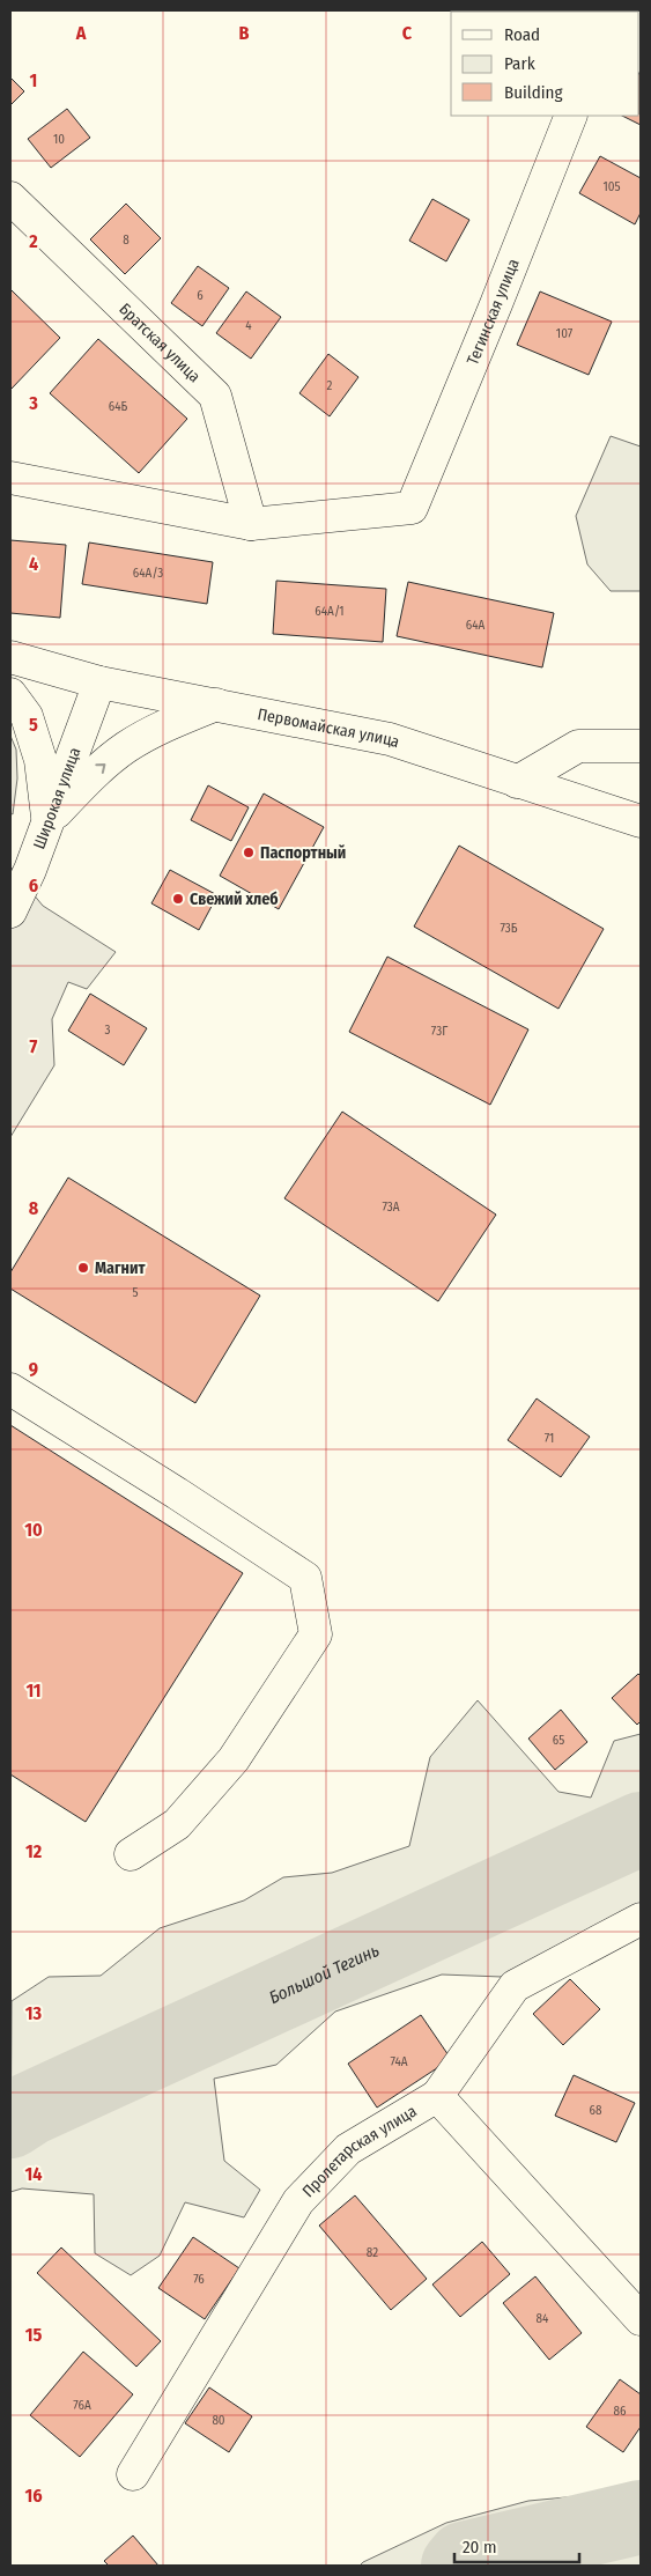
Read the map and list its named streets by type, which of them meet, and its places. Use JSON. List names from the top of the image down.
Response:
{
  "streets": {
    "street": [
      "Тегинская улица",
      "Братская улица",
      "Первомайская улица",
      "Широкая улица",
      "Пролетарская улица"
    ]
  },
  "crossings": [
    ["Тегинская улица", "Братская улица"],
    ["Первомайская улица", "Широкая улица"]
  ],
  "water": ["Большой Тегинь"],
  "places": ["Паспортный", "Свежий хлеб", "Магнит"],
  "house_numbers": [
    "10",
    "105",
    "8",
    "6",
    "4",
    "107",
    "2",
    "64Б",
    "64А/3",
    "64А/1",
    "64А",
    "73Б",
    "3",
    "73Г",
    "73А",
    "5",
    "71",
    "65",
    "74А",
    "68",
    "82",
    "76",
    "84",
    "76А",
    "86",
    "80"
  ],
  "legend": ["Road", "Park", "Building"],
  "scale_bar": "20 m",
  "grid": {
    "columns": ["A", "B", "C"],
    "rows": [
      "1",
      "2",
      "3",
      "4",
      "5",
      "6",
      "7",
      "8",
      "9",
      "10",
      "11",
      "12",
      "13",
      "14",
      "15",
      "16"
    ]
  }
}
